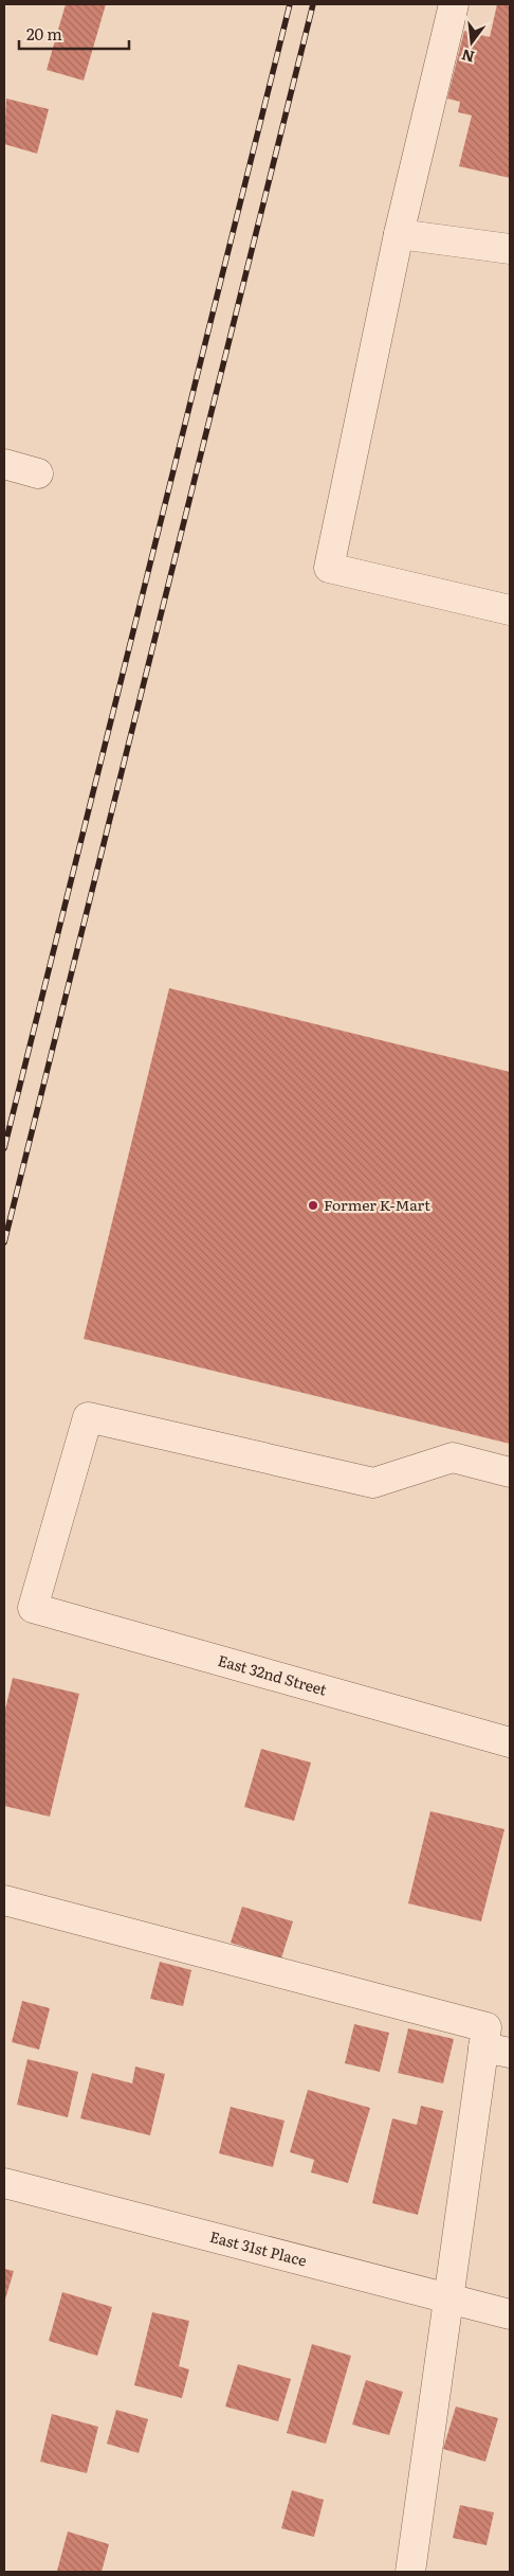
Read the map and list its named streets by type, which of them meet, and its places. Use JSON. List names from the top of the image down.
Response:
{
  "streets": {
    "street": ["East 32nd Street", "East 31st Place"]
  },
  "places": ["Former K-Mart"],
  "scale_bar": "20 m",
  "north": "bottom"
}
